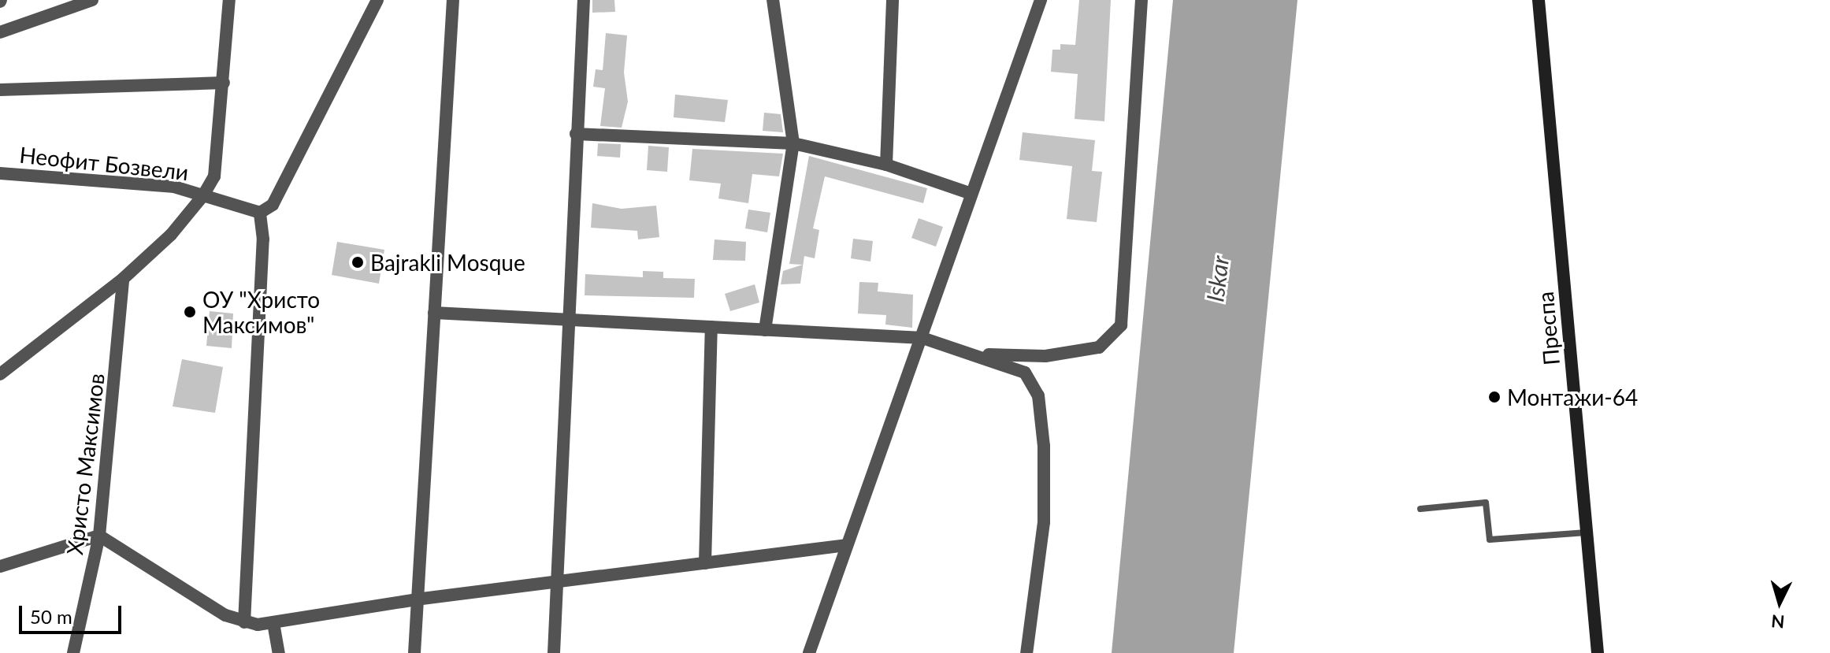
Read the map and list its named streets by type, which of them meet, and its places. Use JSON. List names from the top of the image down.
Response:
{
  "streets": {
    "main road": ["Преспа"],
    "street": ["Неофит Бозвели", "Христо Максимов"]
  },
  "water": ["Iskar"],
  "places": ["Bajrakli Mosque", "ОУ \"Христо Максимов\"", "Монтажи-64"],
  "scale_bar": "50 m",
  "north": "bottom"
}
